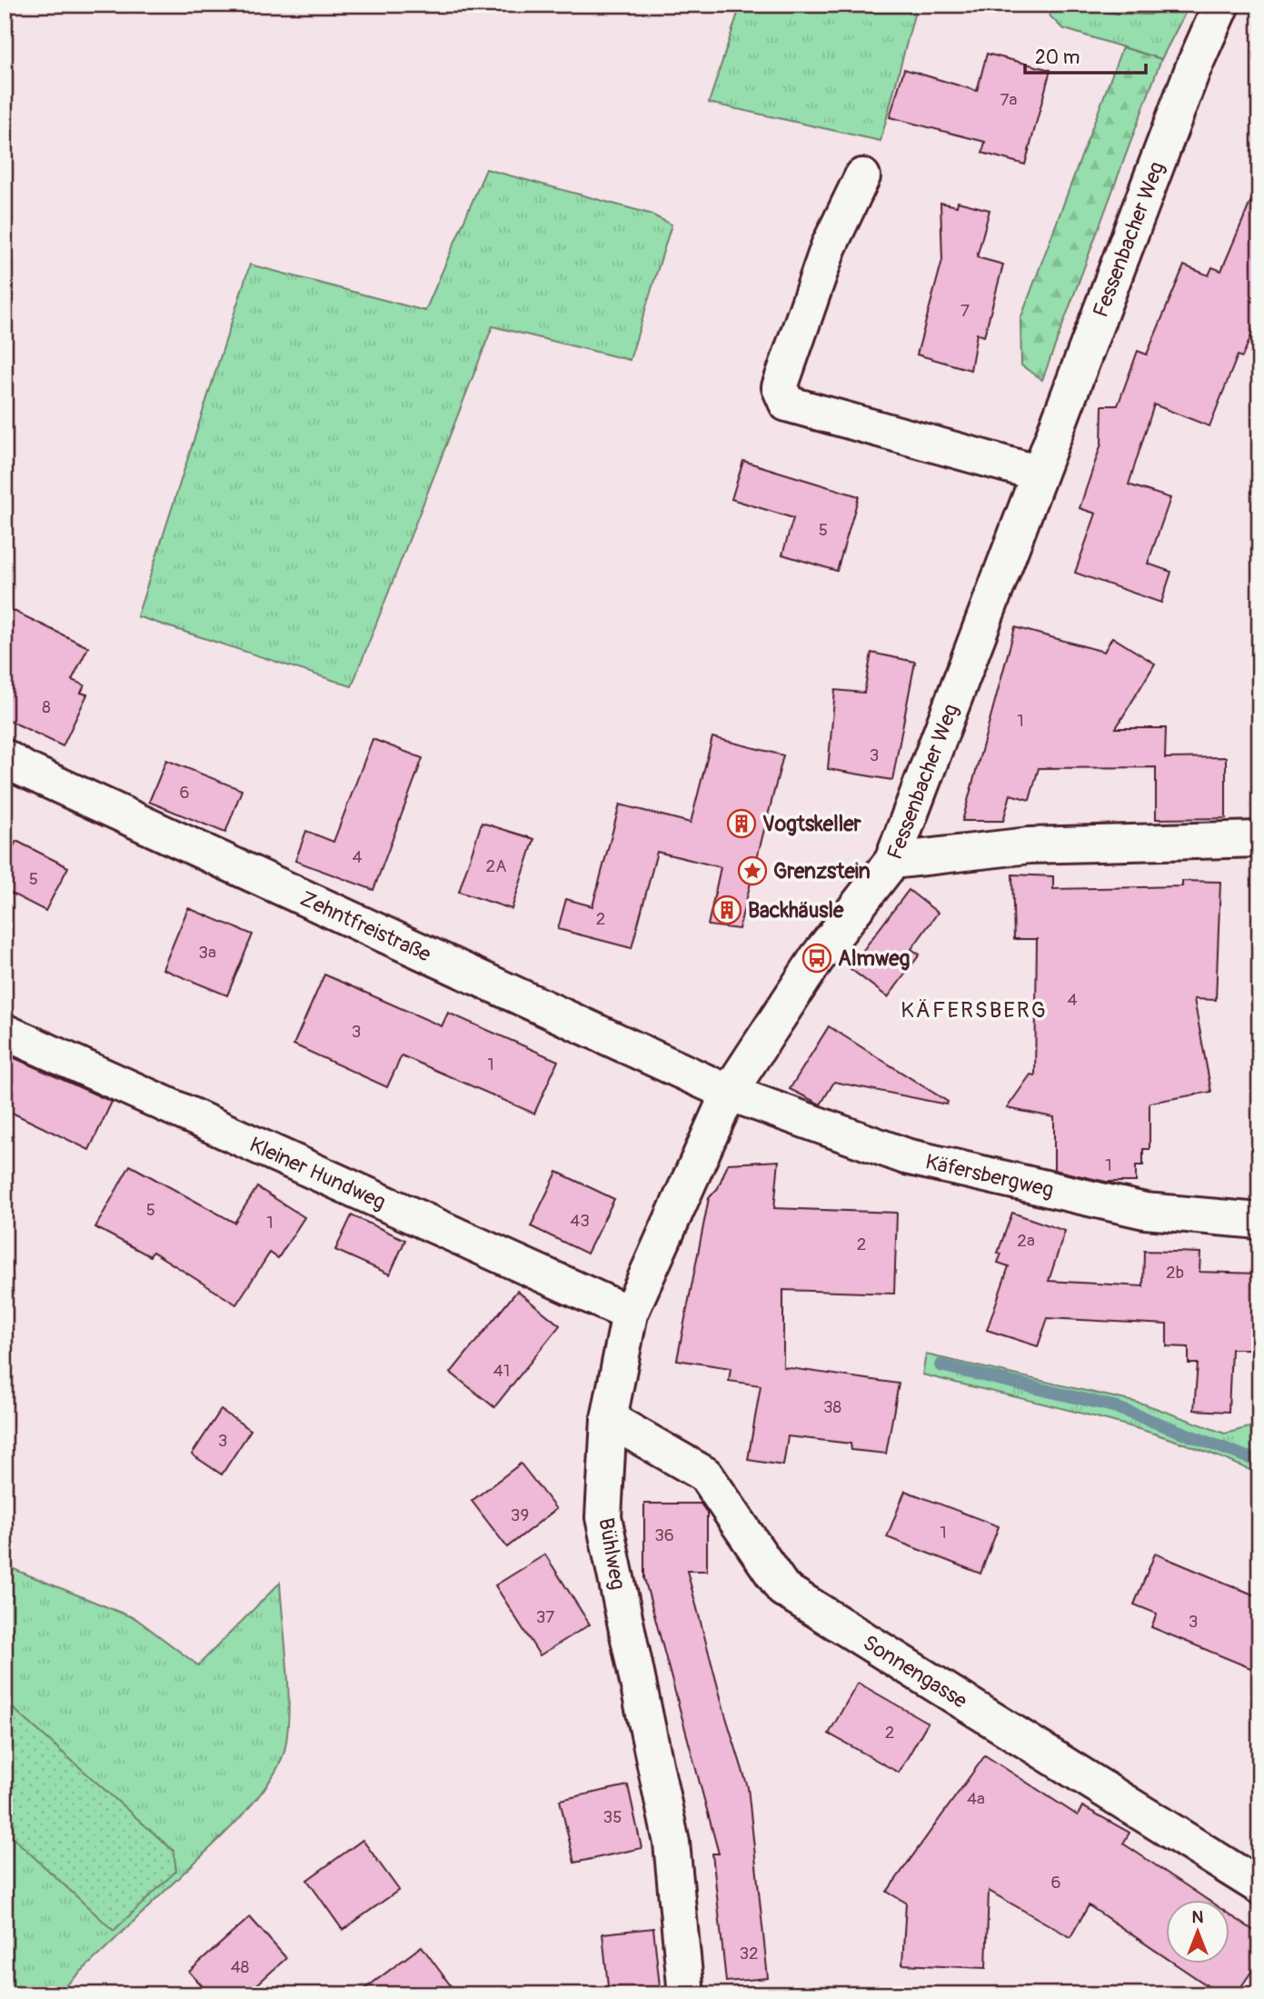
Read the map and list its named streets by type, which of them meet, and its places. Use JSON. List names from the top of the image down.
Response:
{
  "streets": {
    "street": [
      "Fessenbacher Weg",
      "Zehntfreistraße",
      "Kleiner Hundweg",
      "Käfersbergweg",
      "Bühlweg",
      "Sonnengasse"
    ]
  },
  "crossings": [
    ["Fessenbacher Weg", "Zehntfreistraße"],
    ["Fessenbacher Weg", "Käfersbergweg"],
    ["Fessenbacher Weg", "Bühlweg"],
    ["Zehntfreistraße", "Käfersbergweg"],
    ["Zehntfreistraße", "Bühlweg"],
    ["Kleiner Hundweg", "Bühlweg"],
    ["Käfersbergweg", "Bühlweg"],
    ["Bühlweg", "Sonnengasse"]
  ],
  "districts": ["KÄFERSBERG"],
  "places": {
    "building": ["Vogtskeller", "Backhäusle"],
    "place": ["Grenzstein"],
    "bus stop": ["Almweg"]
  },
  "house_numbers": [
    "7a",
    "7",
    "5",
    "8",
    "1",
    "3",
    "6",
    "4",
    "2A",
    "5",
    "2",
    "3a",
    "4",
    "3",
    "1",
    "1",
    "5",
    "43",
    "1",
    "2a",
    "2",
    "2b",
    "41",
    "38",
    "3",
    "39",
    "1",
    "36",
    "37",
    "3",
    "2",
    "4a",
    "35",
    "6",
    "32",
    "48"
  ],
  "scale_bar": "20 m",
  "north": "top"
}
